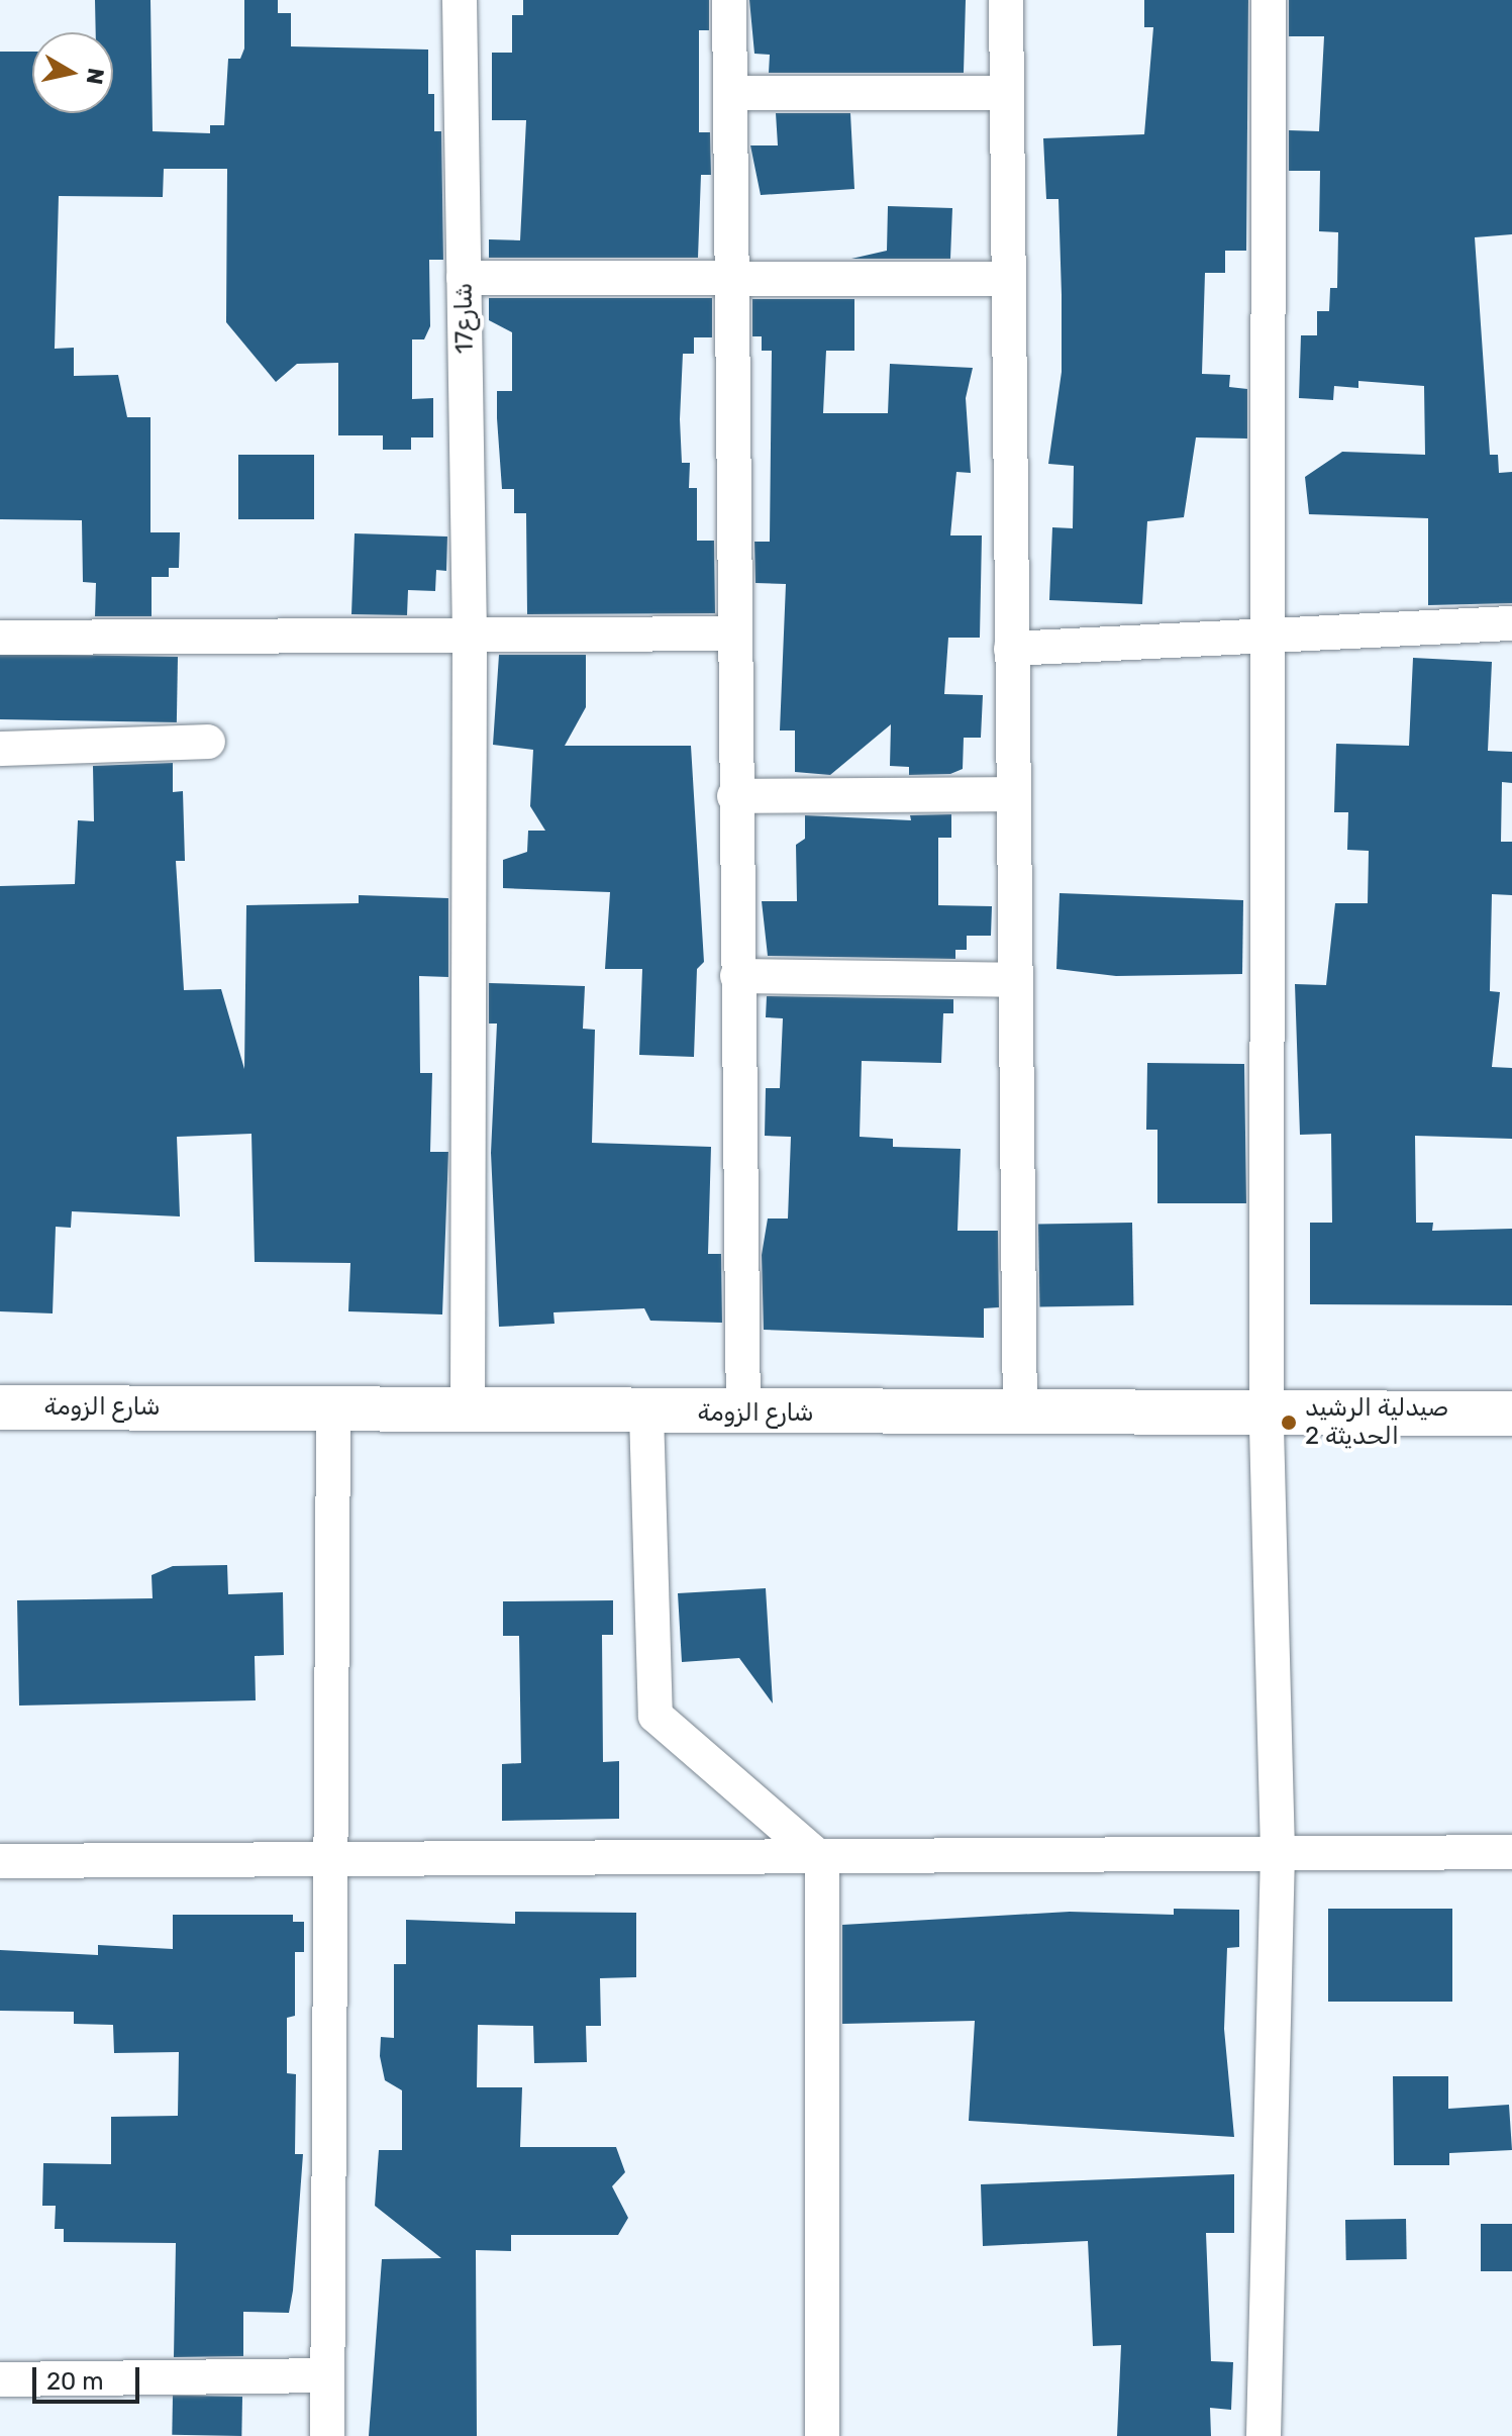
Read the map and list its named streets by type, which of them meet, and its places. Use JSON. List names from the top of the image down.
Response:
{
  "streets": {
    "street": ["شارع17", "شارع الزومة"]
  },
  "crossings": [
    ["شارع17", "شارع الزومة"]
  ],
  "places": ["صيدلية الرشيد الحديثة 2"],
  "scale_bar": "20 m",
  "north": "right"
}
